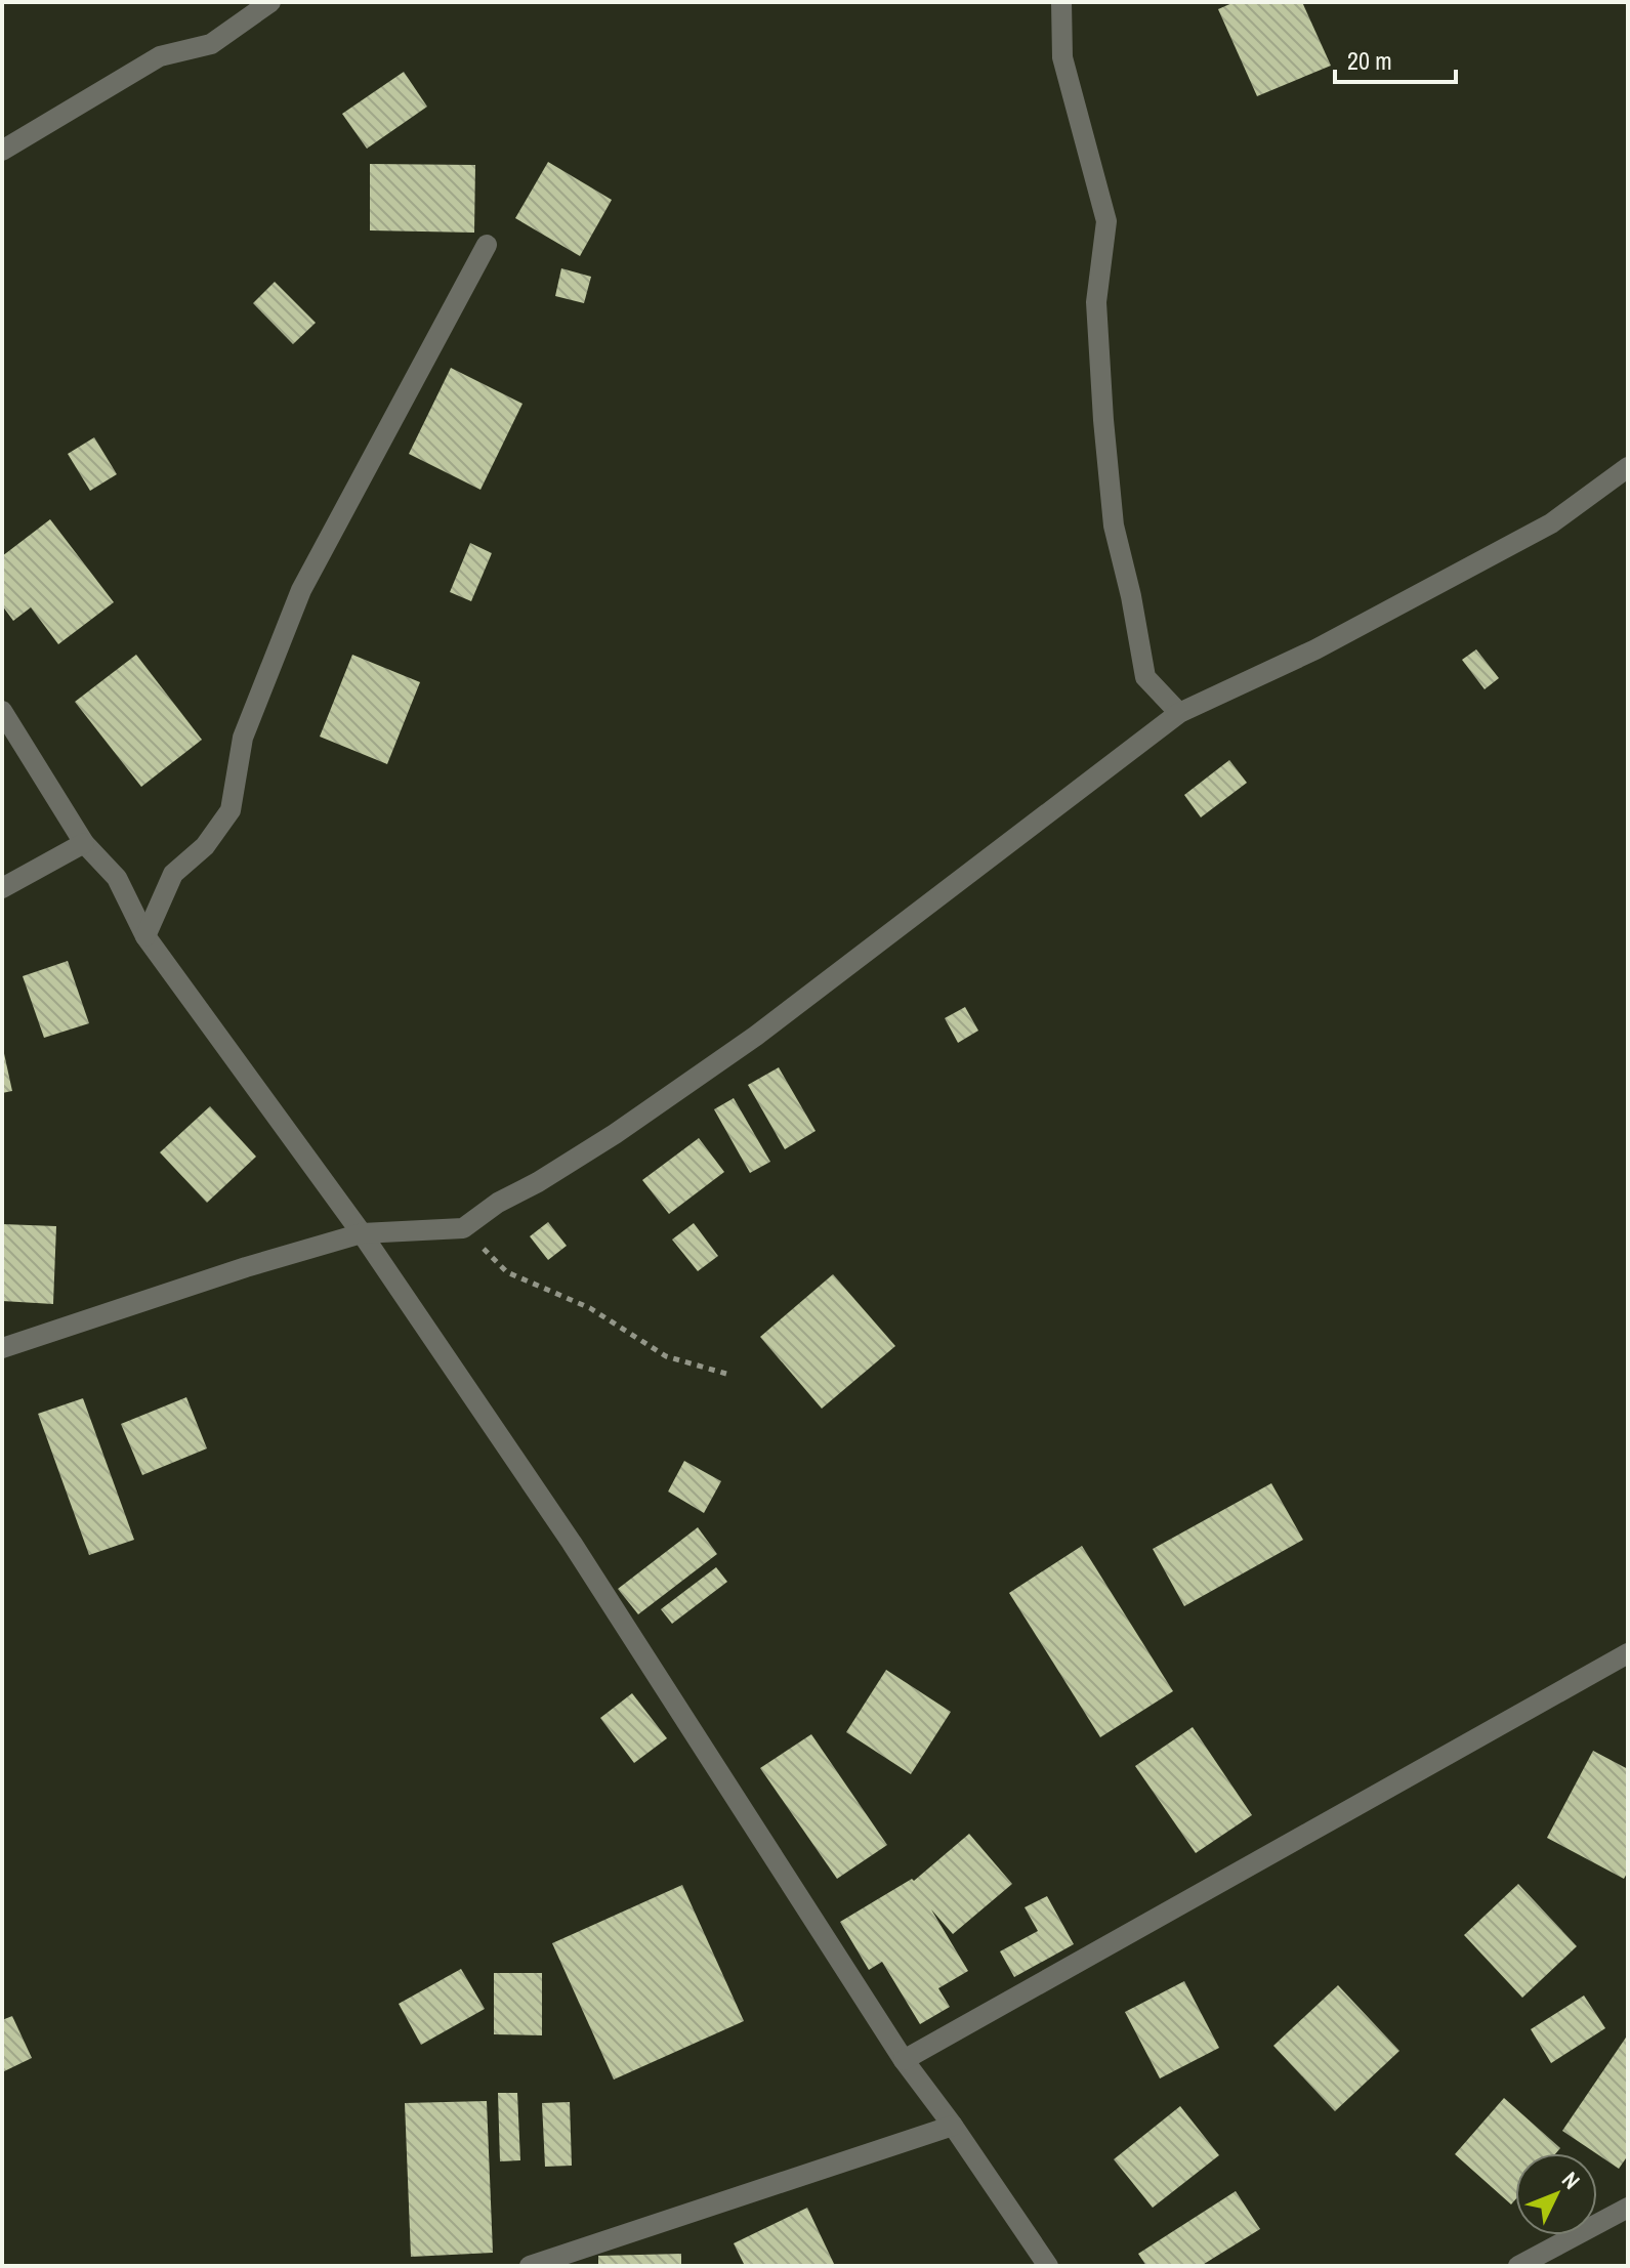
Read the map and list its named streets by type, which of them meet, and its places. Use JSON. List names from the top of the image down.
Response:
{
  "scale_bar": "20 m",
  "north": "top right"
}
